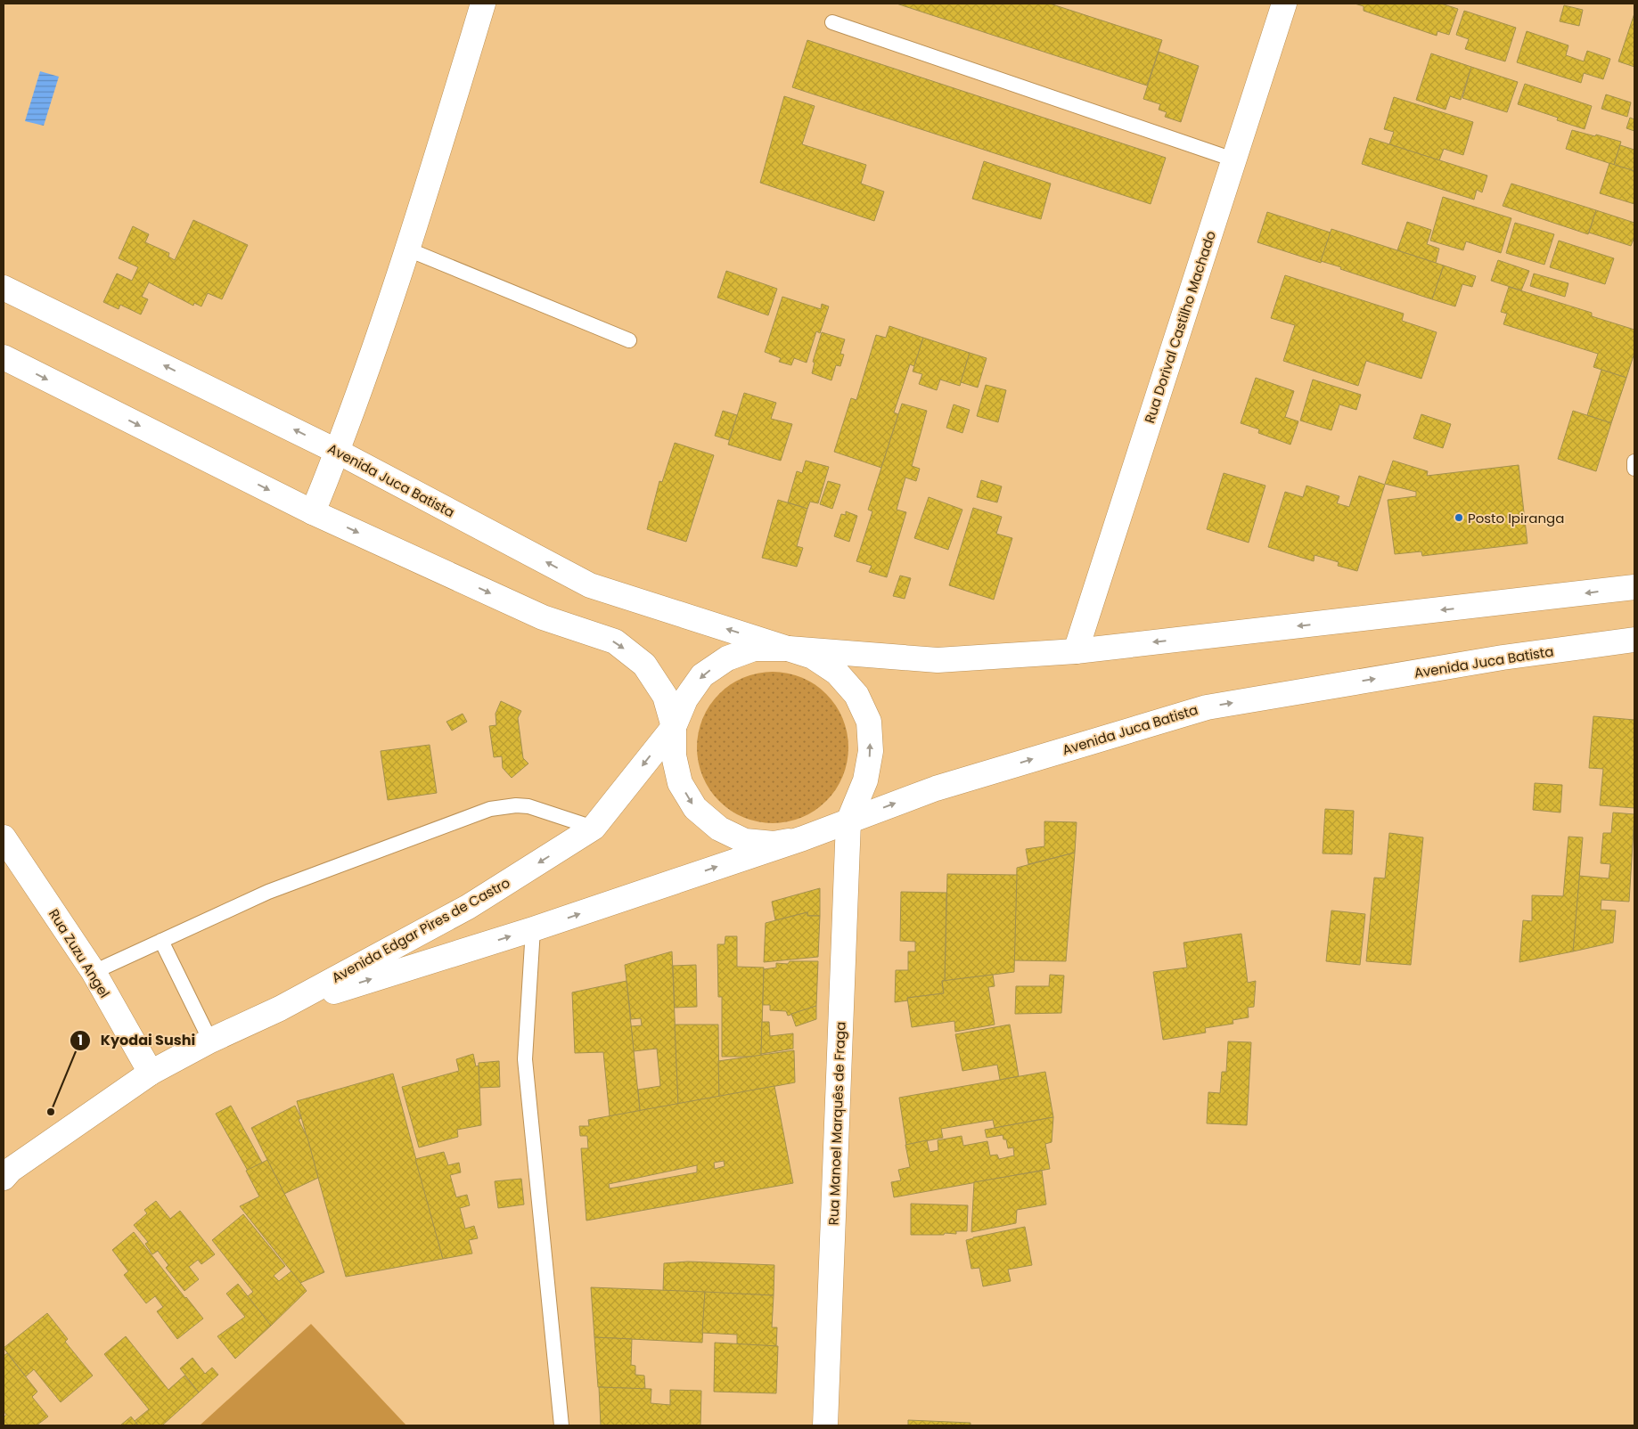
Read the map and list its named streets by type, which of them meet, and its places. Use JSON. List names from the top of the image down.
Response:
{
  "streets": {
    "main road": [
      "Rua Dorival Castilho Machado",
      "Avenida Juca Batista",
      "Avenida Edgar Pires de Castro",
      "Rua Zuzu Angel",
      "Rua Manoel Marquês de Fraga"
    ]
  },
  "crossings": [
    ["Rua Dorival Castilho Machado", "Avenida Juca Batista"],
    ["Avenida Juca Batista", "Avenida Edgar Pires de Castro"],
    ["Avenida Juca Batista", "Rua Manoel Marquês de Fraga"],
    ["Avenida Edgar Pires de Castro", "Rua Zuzu Angel"]
  ],
  "places": ["Posto Ipiranga", "Kyodai Sushi"]
}
